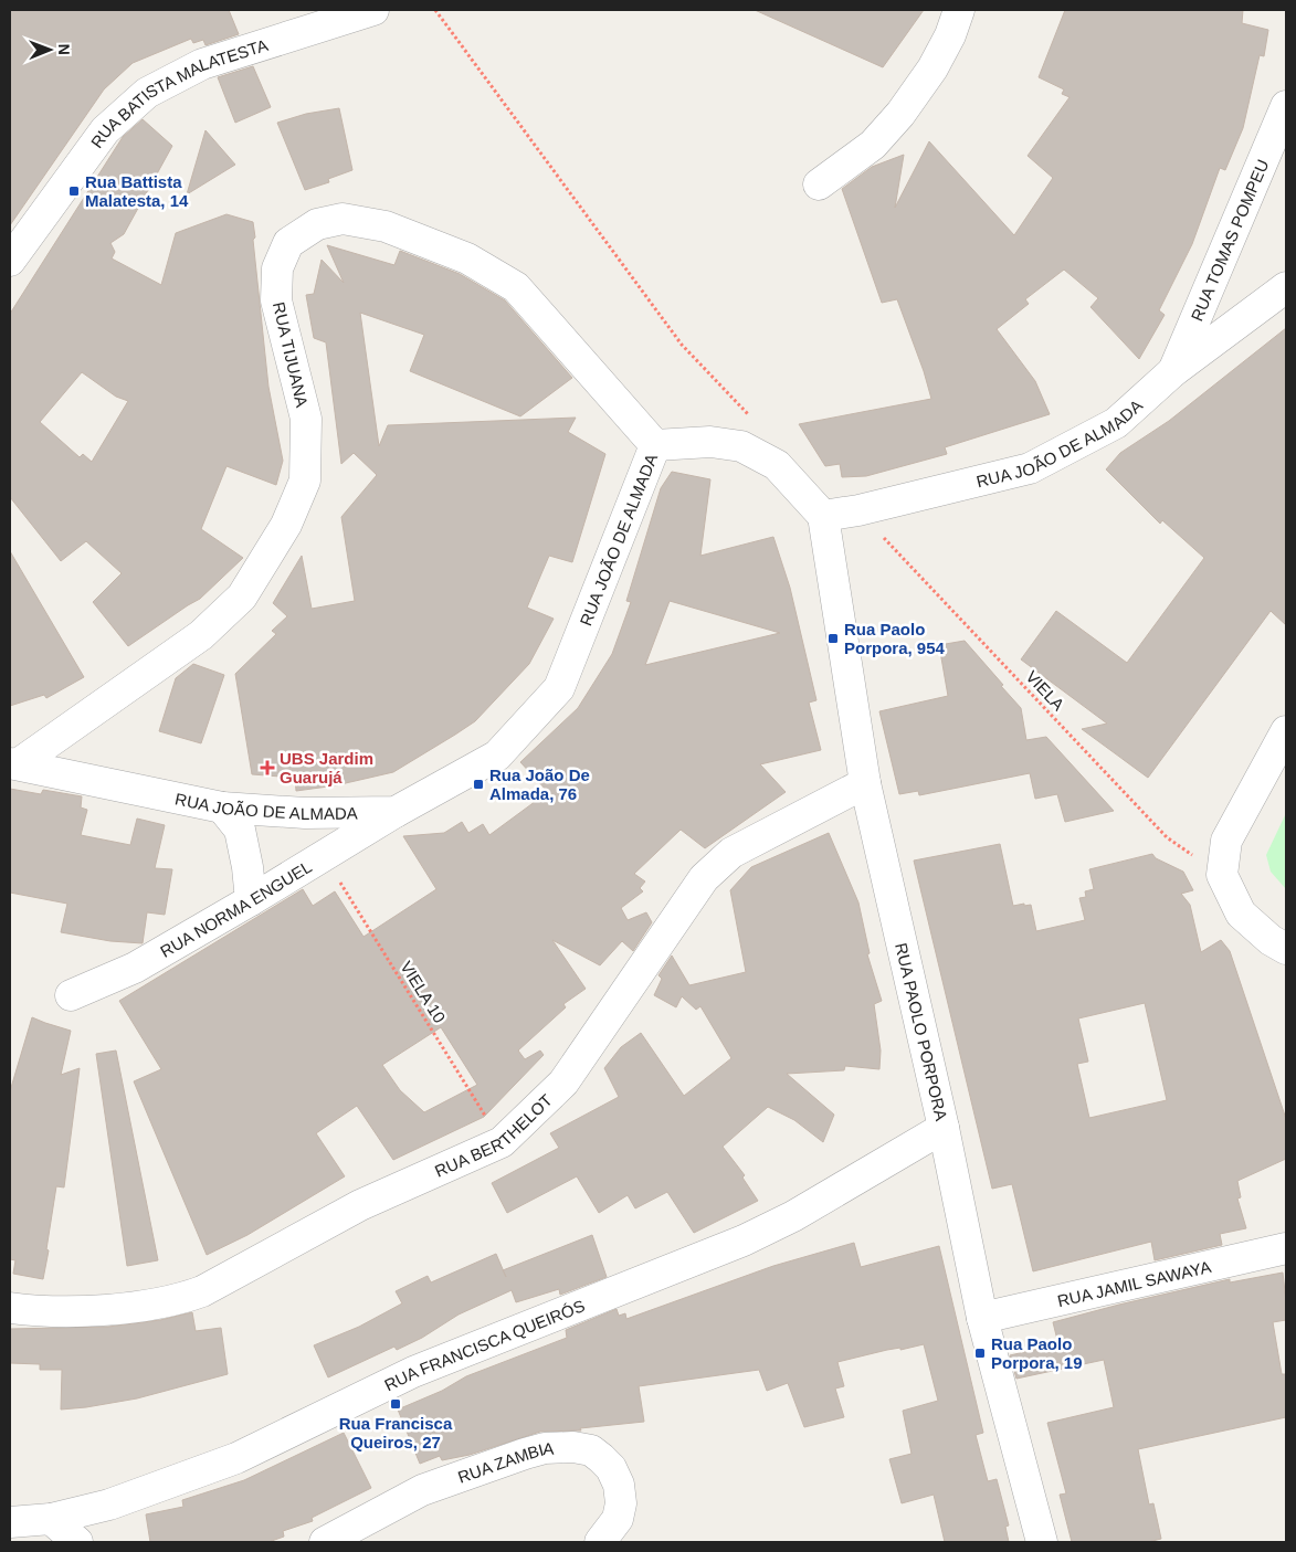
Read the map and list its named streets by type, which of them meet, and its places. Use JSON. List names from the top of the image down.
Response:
{
  "streets": {
    "street": [
      "RUA BATISTA MALATESTA",
      "RUA TOMAS POMPEU",
      "RUA TIJUANA",
      "RUA JOÃO DE ALMADA",
      "RUA NORMA ENGUEL",
      "RUA PAOLO PORPORA",
      "RUA BERTHELOT",
      "RUA JAMIL SAWAYA",
      "RUA FRANCISCA QUEIRÓS",
      "RUA ZAMBIA"
    ],
    "path": ["VIELA", "VIELA 10"]
  },
  "crossings": [
    ["RUA TOMAS POMPEU", "RUA JOÃO DE ALMADA"],
    ["RUA TIJUANA", "RUA JOÃO DE ALMADA"],
    ["RUA JOÃO DE ALMADA", "VIELA"],
    ["RUA JOÃO DE ALMADA", "RUA NORMA ENGUEL"],
    ["RUA JOÃO DE ALMADA", "RUA PAOLO PORPORA"],
    ["RUA NORMA ENGUEL", "VIELA 10"],
    ["VIELA 10", "RUA BERTHELOT"],
    ["RUA PAOLO PORPORA", "RUA BERTHELOT"],
    ["RUA PAOLO PORPORA", "RUA JAMIL SAWAYA"],
    ["RUA PAOLO PORPORA", "RUA FRANCISCA QUEIRÓS"]
  ],
  "places": {
    "transit": [
      "Rua Battista Malatesta, 14",
      "Rua Paolo Porpora, 954",
      "Rua João De Almada, 76",
      "Rua Paolo Porpora, 19",
      "Rua Francisca Queiros, 27"
    ],
    "health": ["UBS Jardim Guarujá"]
  },
  "north": "right"
}
